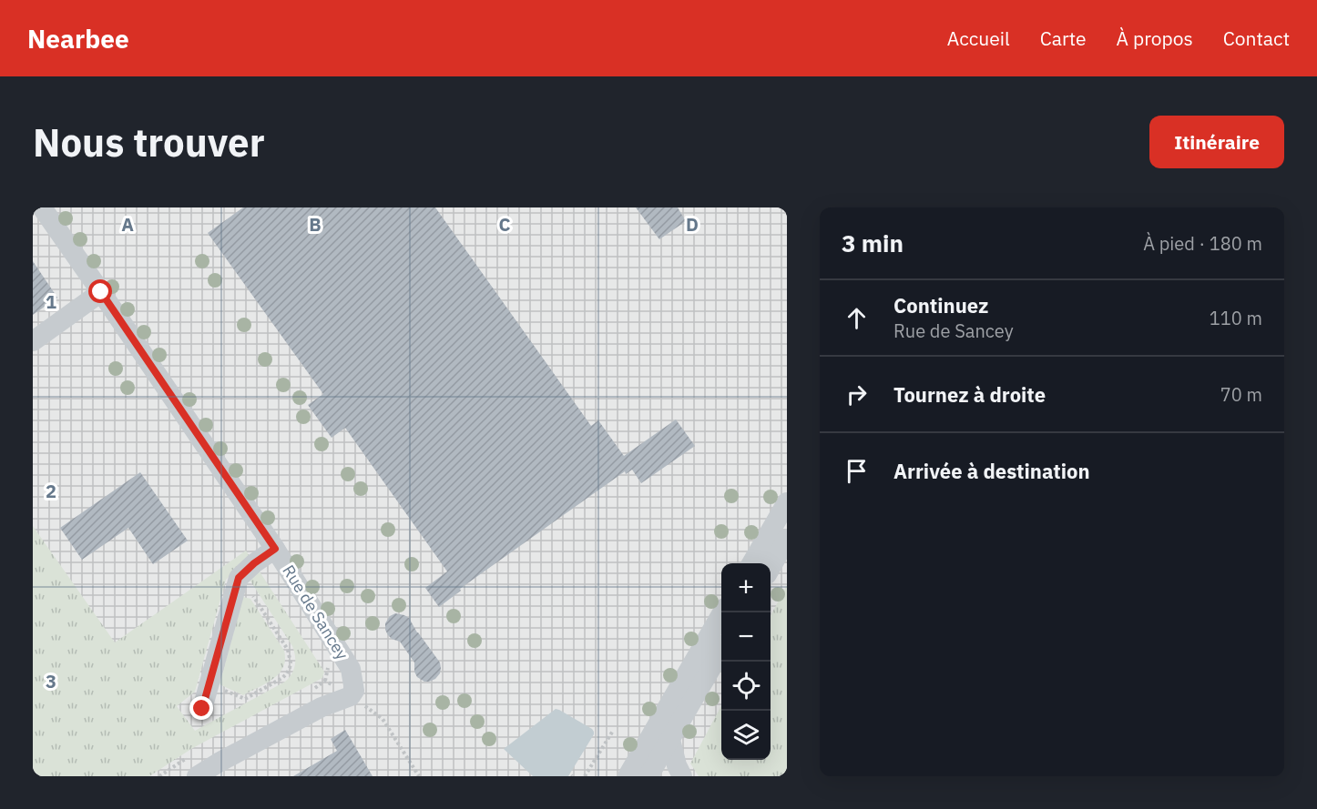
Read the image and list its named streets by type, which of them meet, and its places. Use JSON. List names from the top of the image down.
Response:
{
  "streets": {
    "street": ["Rue de Sancey"]
  },
  "page": {
    "header": "Nearbee",
    "nav": [
      "Accueil",
      "Carte",
      "À propos",
      "Contact"
    ],
    "buttons": "Itinéraire",
    "title": "Nous trouver",
    "heading": ["3 min", "À pied · 180 m"],
    "list": [
      ["Continuez", "Rue de Sancey", "110 m"],
      ["Tournez à droite", "70 m"],
      "Arrivée à destination"
    ],
    "map_buttons": ["+", "−"]
  },
  "grid": {
    "columns": [
      "A",
      "B",
      "C",
      "D"
    ],
    "rows": ["1", "2", "3"]
  }
}
